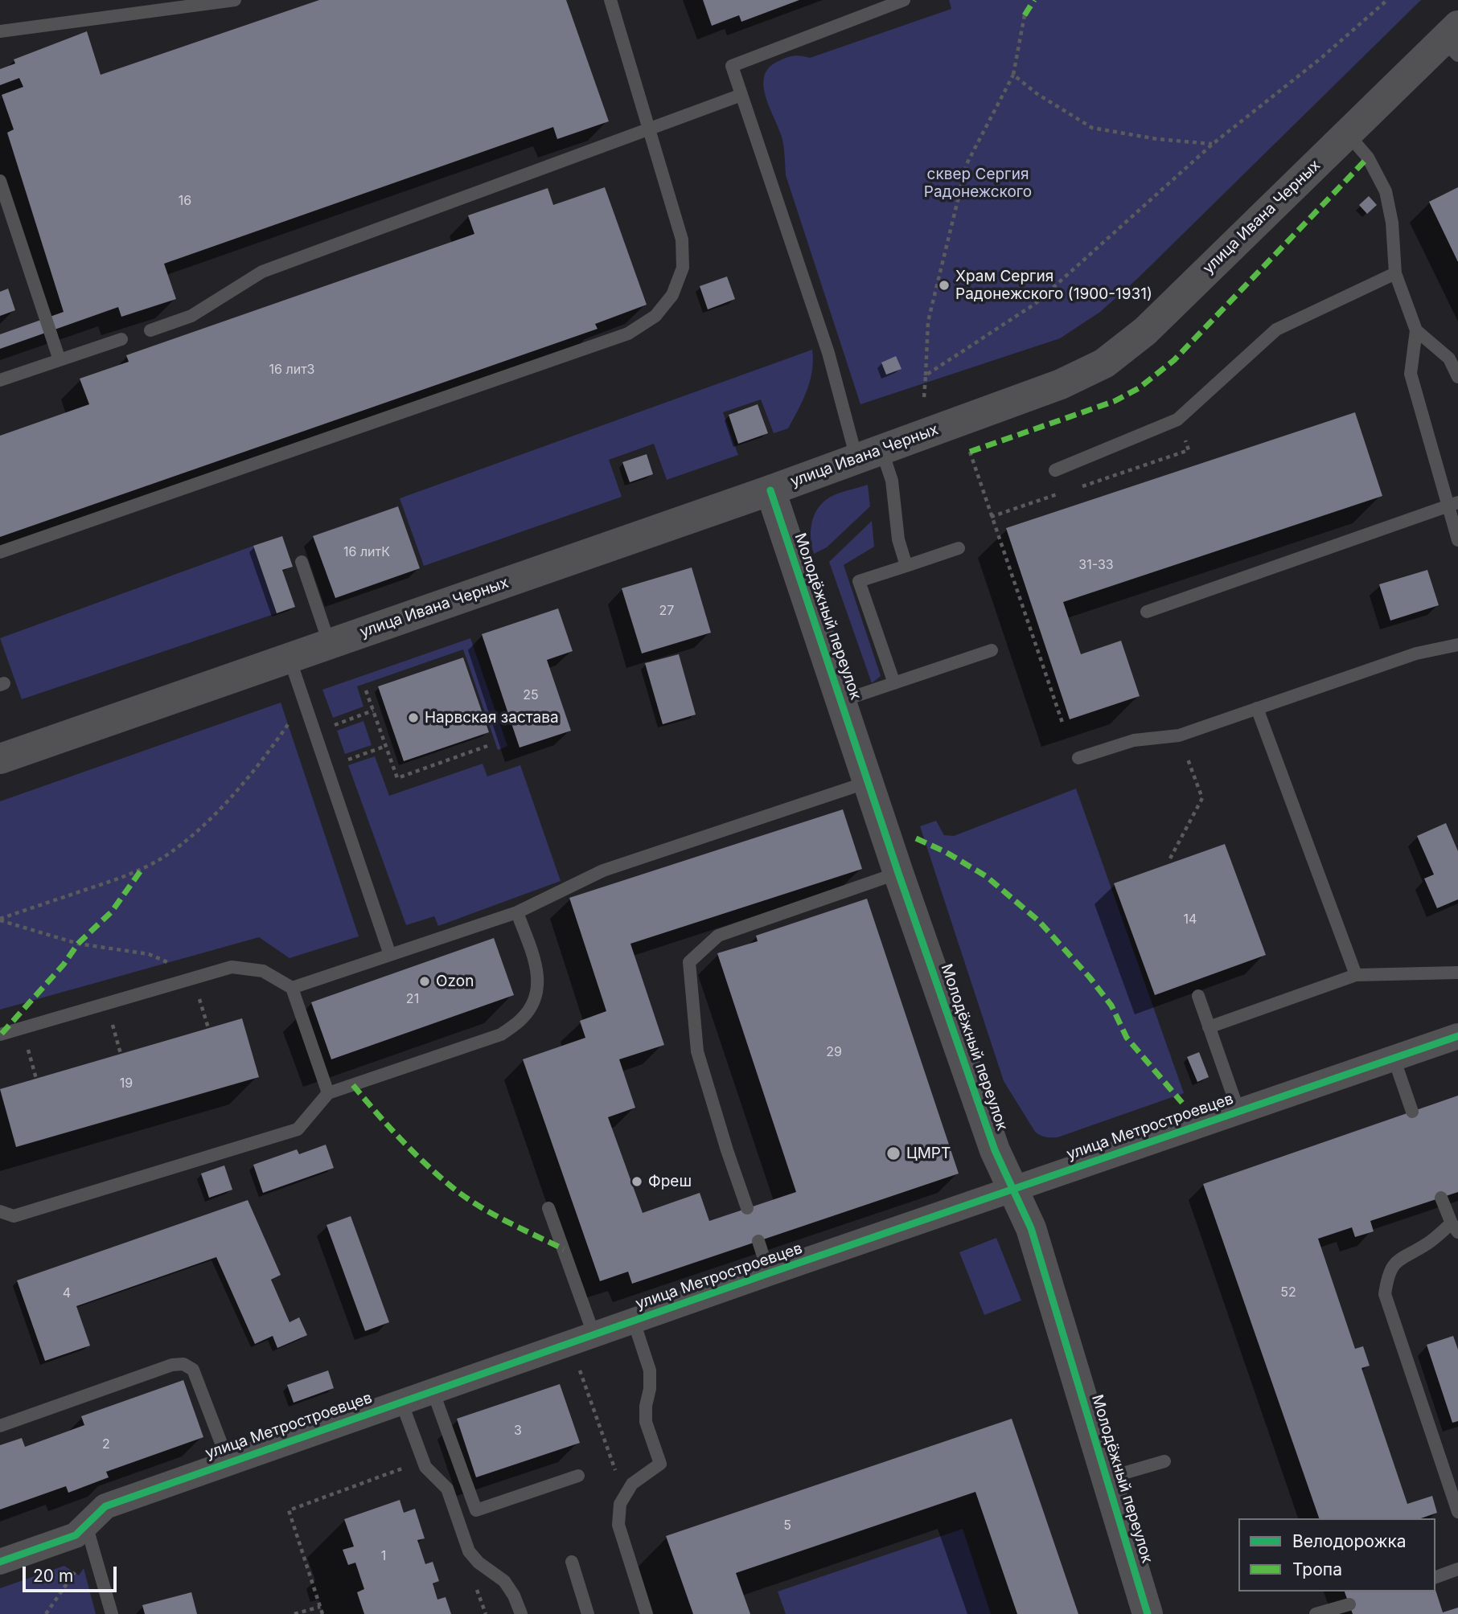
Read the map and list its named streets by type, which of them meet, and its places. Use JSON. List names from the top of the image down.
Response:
{
  "streets": {
    "main road": ["улица Ивана Черных"],
    "street": ["Молодёжный переулок", "улица Метростроевцев"]
  },
  "crossings": [
    ["улица Ивана Черных", "Молодёжный переулок"],
    ["Молодёжный переулок", "улица Метростроевцев"]
  ],
  "parks": ["сквер Сергия Радонежского"],
  "places": [
    "Храм Сергия Радонежского (1900-1931)",
    "Нарвская застава",
    "Ozon",
    "ЦМРТ",
    "Фреш"
  ],
  "house_numbers": [
    "16",
    "16 литЗ",
    "16 литК",
    "31-33",
    "27",
    "25",
    "14",
    "21",
    "29",
    "19",
    "52",
    "4",
    "3",
    "2",
    "5",
    "1"
  ],
  "legend": ["Велодорожка", "Тропа"],
  "scale_bar": "20 m"
}
